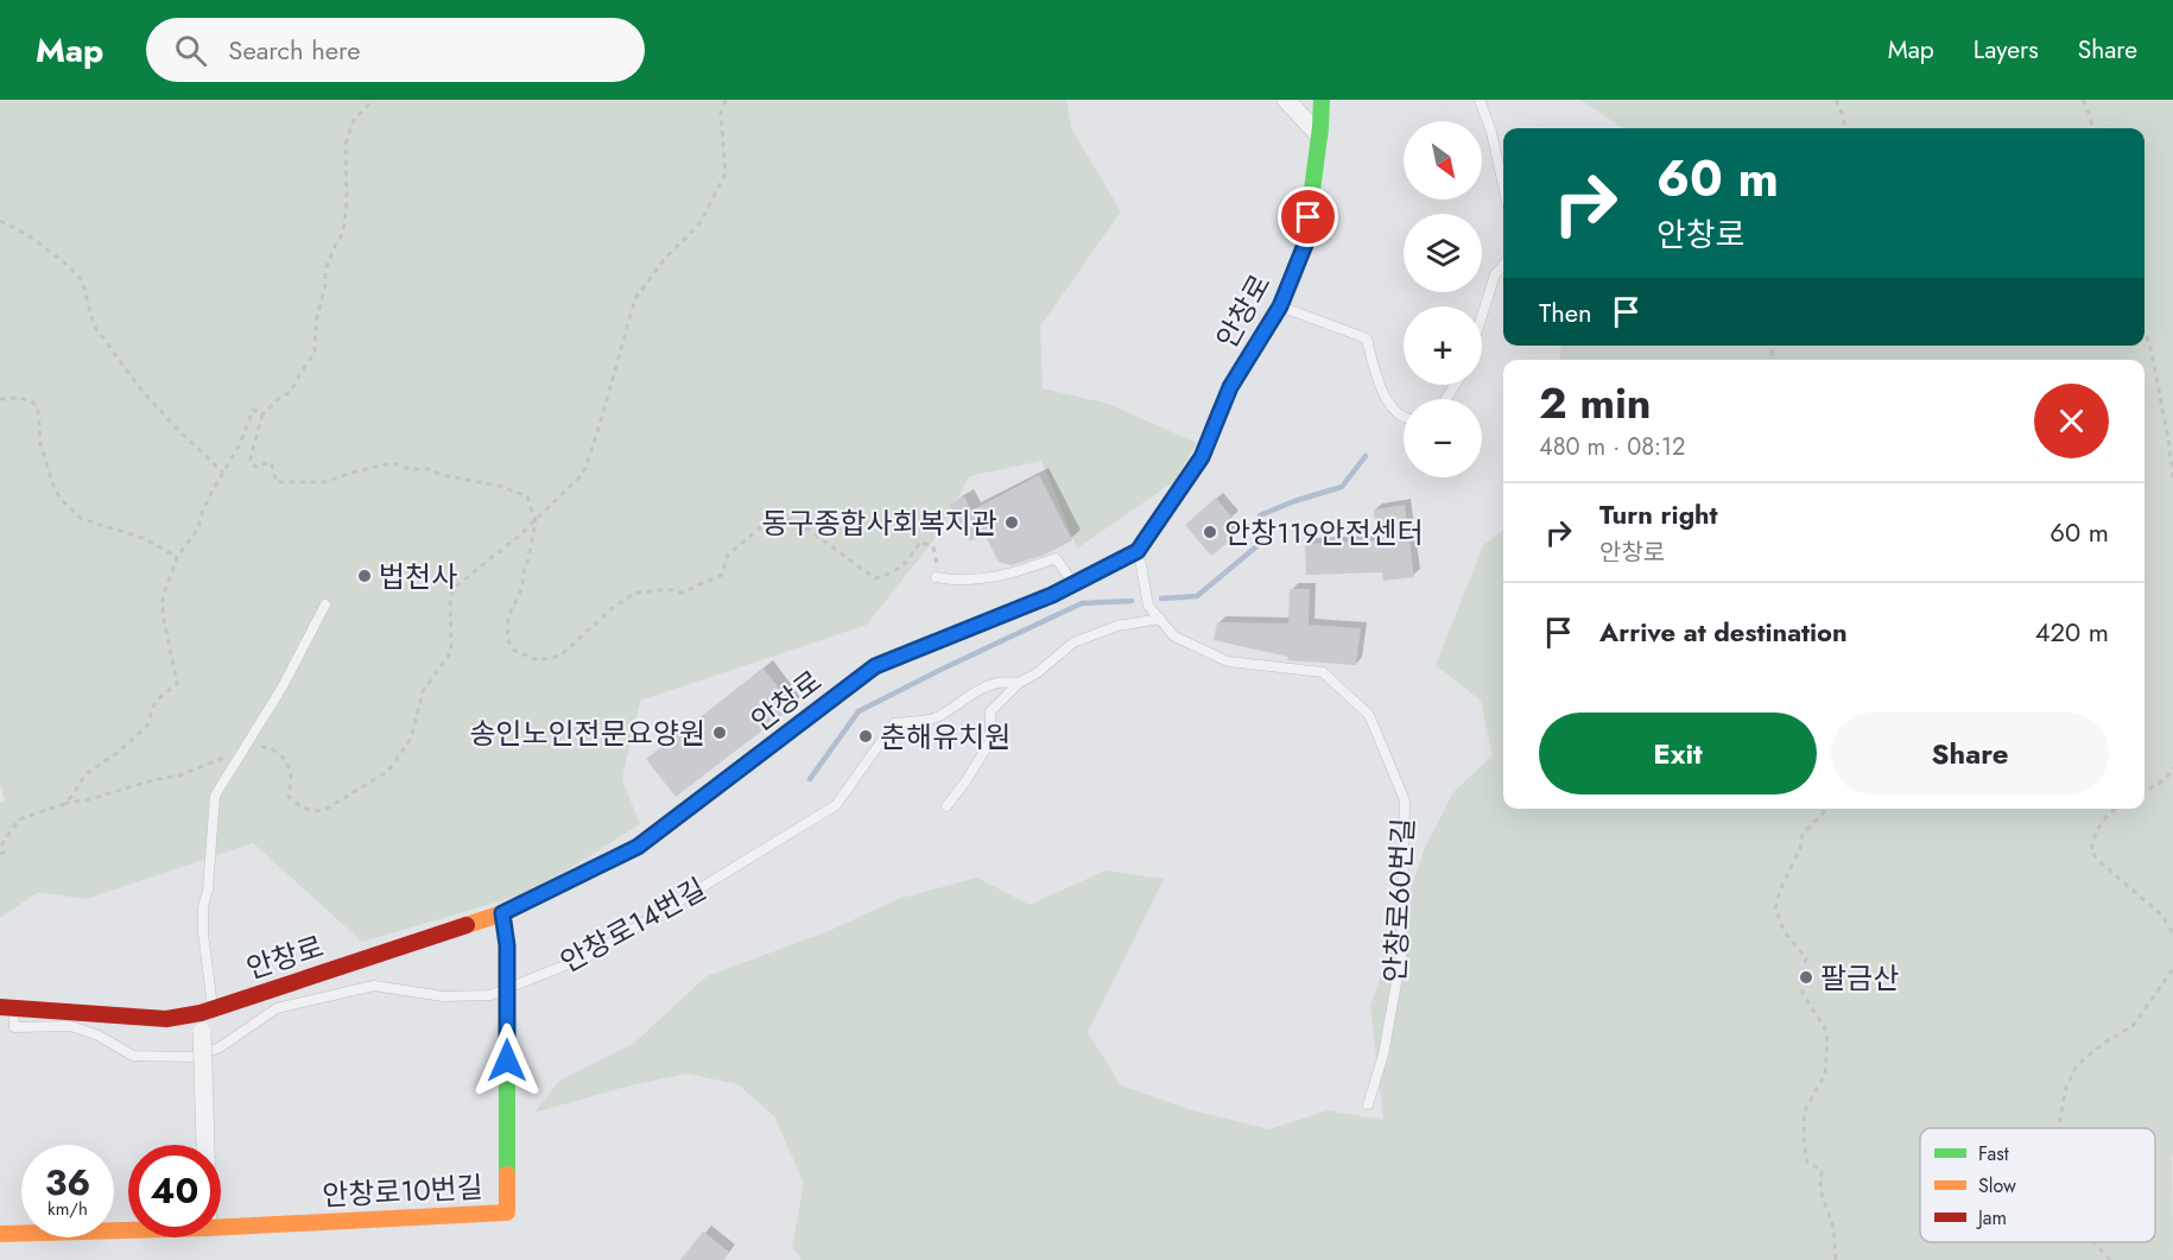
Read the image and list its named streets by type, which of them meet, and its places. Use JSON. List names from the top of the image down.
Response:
{
  "streets": {
    "street": ["안창로", "안창로10번길"],
    "lane": ["안창로60번길", "안창로14번길"]
  },
  "crossings": [
    ["안창로", "안창로60번길"],
    ["안창로", "안창로14번길"],
    ["안창로", "안창로10번길"]
  ],
  "places": [
    "동구종합사회복지관",
    "안창119안전센터",
    "법천사",
    "송인노인전문요양원",
    "춘해유치원",
    "팔금산"
  ],
  "legend": ["Fast", "Slow", "Jam"],
  "north": "bottom right",
  "page": {
    "header": "Map",
    "search": "Search here",
    "nav": ["Map", "Layers", "Share"],
    "map_buttons": ["+", "−"],
    "turn": ["60 m", "안창로"],
    "then": "Then",
    "heading": ["2 min", "480 m · 08:12"],
    "list": [
      {
        "name": "Turn right",
        "note": "안창로",
        "value": "60 m"
      },
      {
        "name": "Arrive at destination",
        "value": "420 m"
      }
    ],
    "buttons": ["Exit", "Share"],
    "speed": "36 km/h",
    "limit": "40"
  }
}
